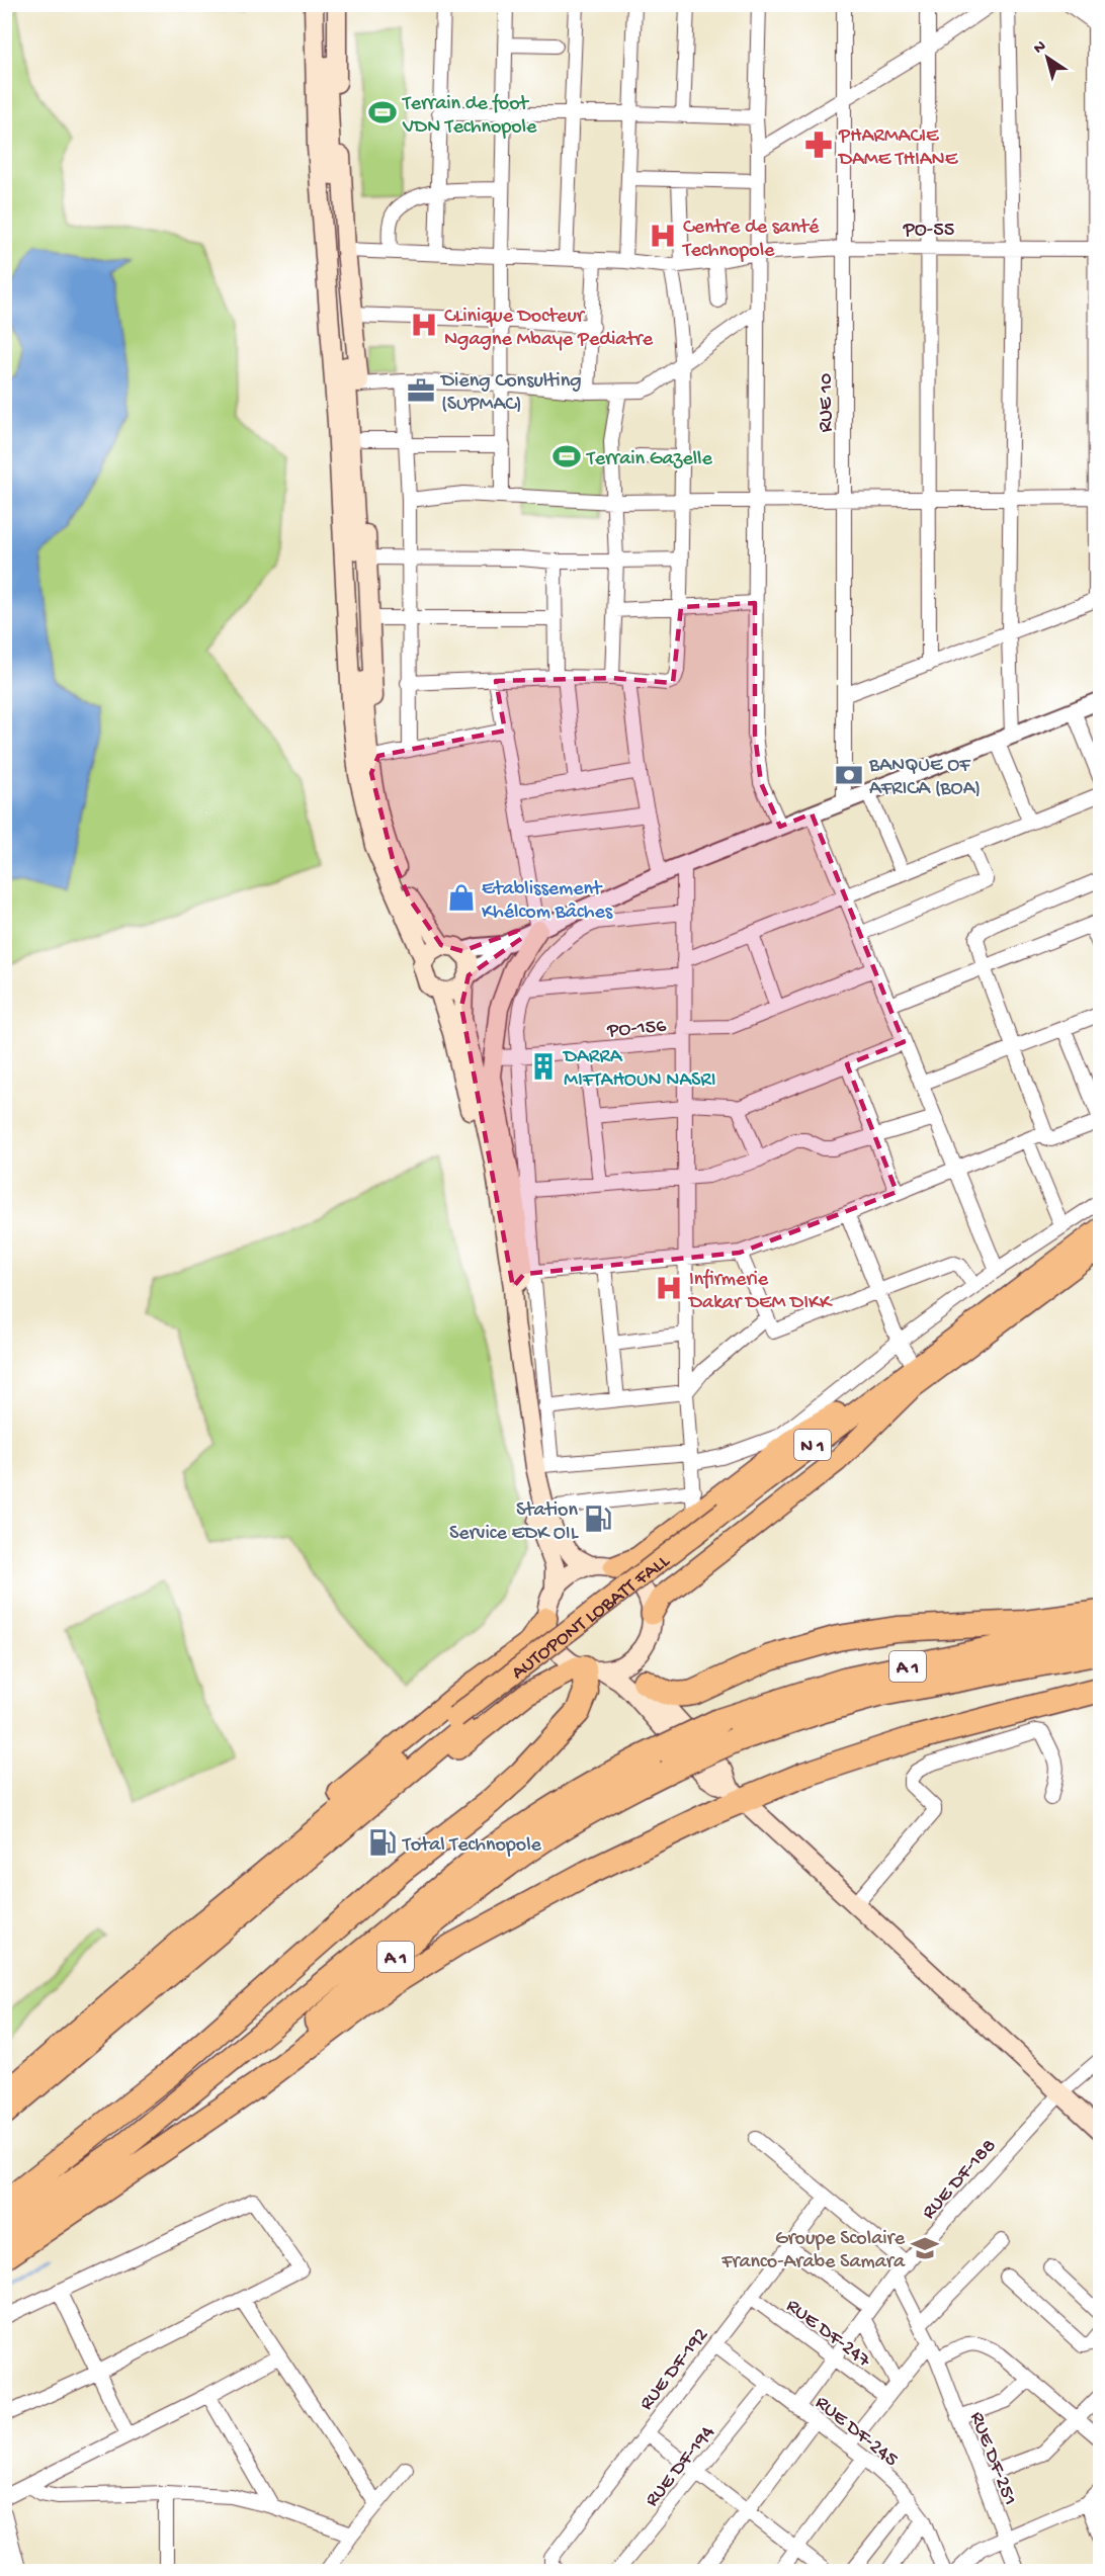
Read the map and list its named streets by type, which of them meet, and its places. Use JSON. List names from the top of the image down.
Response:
{
  "streets": {
    "highway": ["N 1", "AUTOPONT LOBATT FALL", "A 1"],
    "street": [
      "PO-55",
      "RUE 10",
      "PO-156",
      "RUE DF-188",
      "RUE DF-247",
      "RUE DF-192",
      "RUE DF-245",
      "RUE DF-251",
      "RUE DF-194"
    ]
  },
  "crossings": [
    ["PO-55", "RUE 10"],
    ["RUE DF-188", "RUE DF-247"],
    ["RUE DF-188", "RUE DF-245"],
    ["RUE DF-188", "RUE DF-251"],
    ["RUE DF-247", "RUE DF-192"],
    ["RUE DF-192", "RUE DF-245"],
    ["RUE DF-245", "RUE DF-194"]
  ],
  "places": {
    "sports": ["Terrain de foot VDN Technopole", "Terrain Gazelle"],
    "pharmacy": ["PHARMACIE DAME THIANE"],
    "hospital": ["Centre de santé Technopole", "CLinique Docteur Ngagne Mbaye Pediatre", "Infirmerie Dakar DEM DIKK"],
    "office": ["Dieng Consulting (SUPMAC)"],
    "bank": ["BANQUE OF AFRICA (BOA)"],
    "shop": ["Etablissement Khélcom Bâches"],
    "building": ["DARRA MIFTAHOUN NASRI"],
    "fuel station": ["Station Service EDK OIL", "Total Technopole"],
    "school or university": ["Groupe Scolaire Franco-Arabe Samara"]
  },
  "north": "top left"
}
